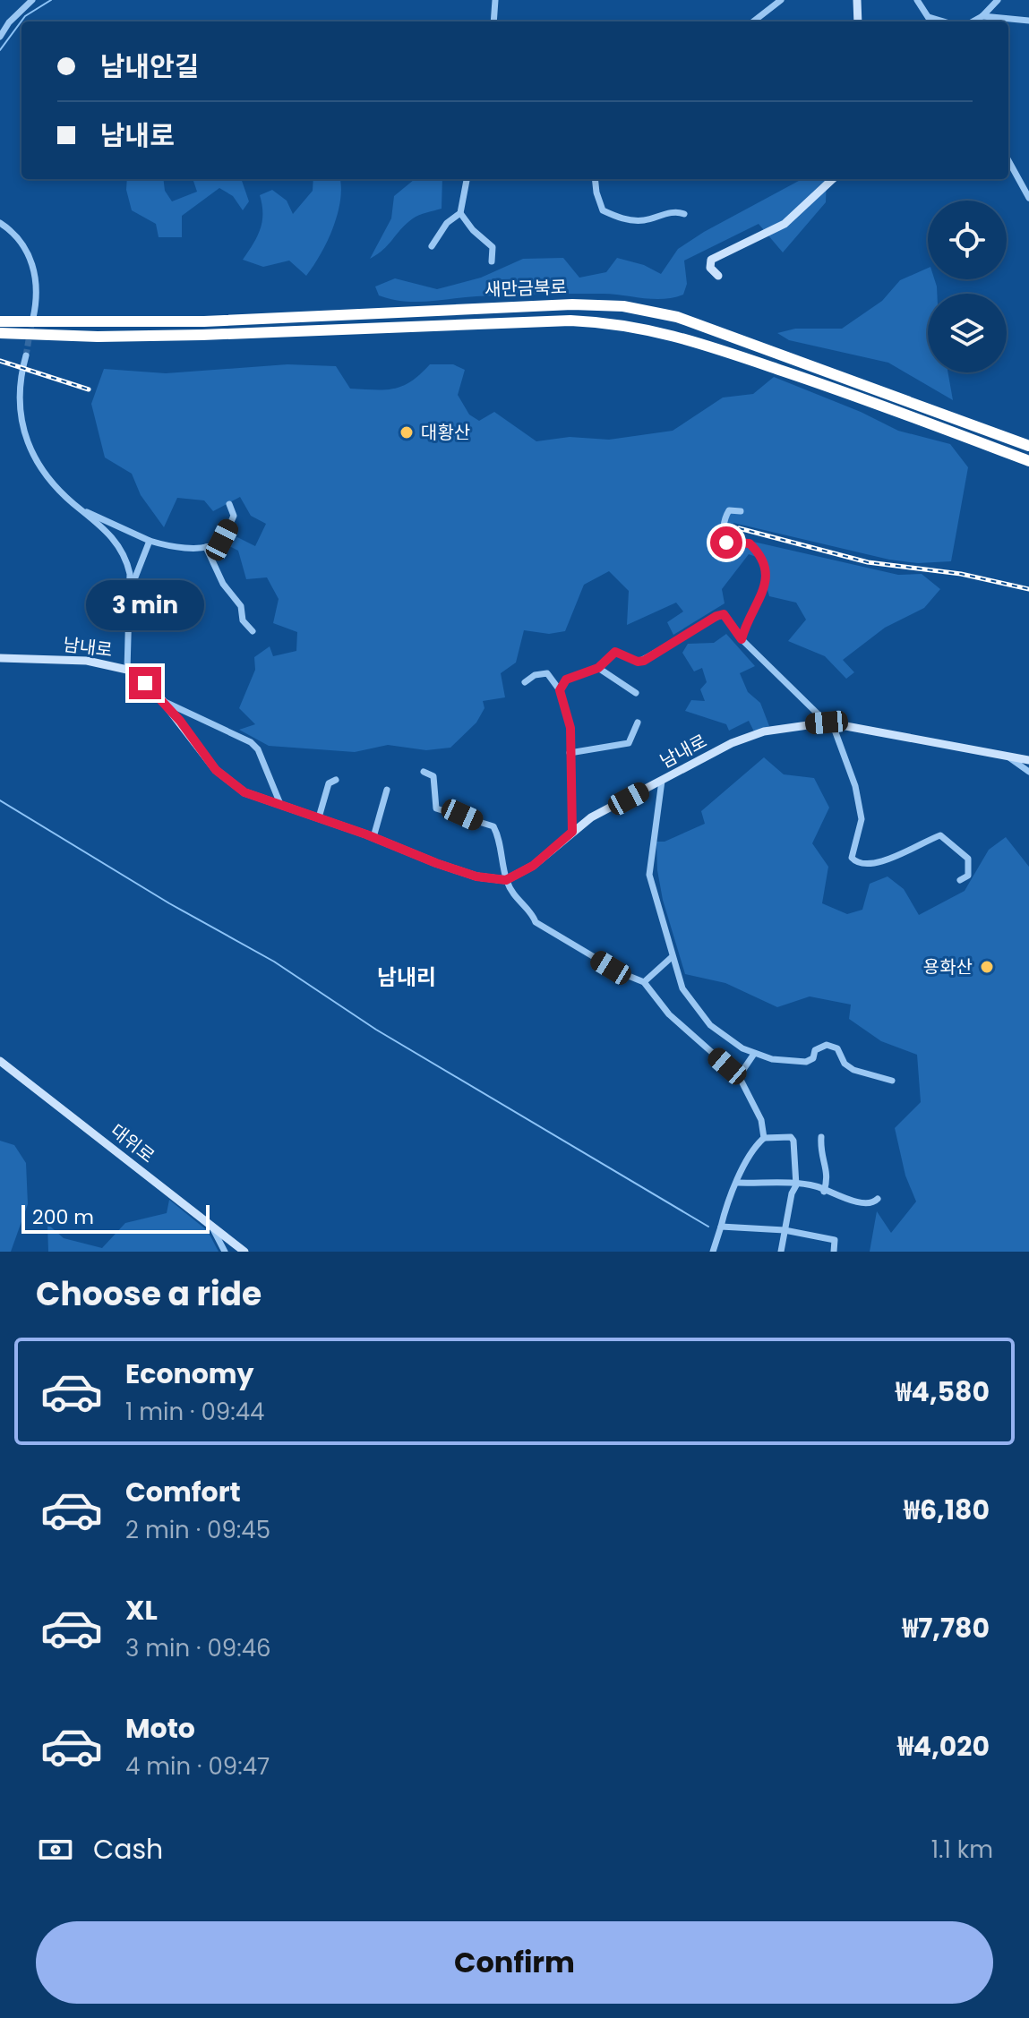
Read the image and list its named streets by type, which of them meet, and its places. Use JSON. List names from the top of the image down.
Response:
{
  "streets": {
    "highway": ["새만금북로"],
    "street": ["남내로", "대위로"]
  },
  "districts": ["남내리"],
  "places": ["대황산", "용화산"],
  "scale_bar": "200 m",
  "page": {
    "banner": ["남내안길", "남내로"],
    "bubble": "3 min",
    "scale": "200 m",
    "heading": "Choose a ride",
    "list": [
      {
        "name": "Economy",
        "note": "1 min · 09:44",
        "value": "₩4,580"
      },
      {
        "name": "Comfort",
        "note": "2 min · 09:45",
        "value": "₩6,180"
      },
      {
        "name": "XL",
        "note": "3 min · 09:46",
        "value": "₩7,780"
      },
      {
        "name": "Moto",
        "note": "4 min · 09:47",
        "value": "₩4,020"
      }
    ],
    "pay": ["Cash", "1.1 km"],
    "buttons": "Confirm"
  }
}
